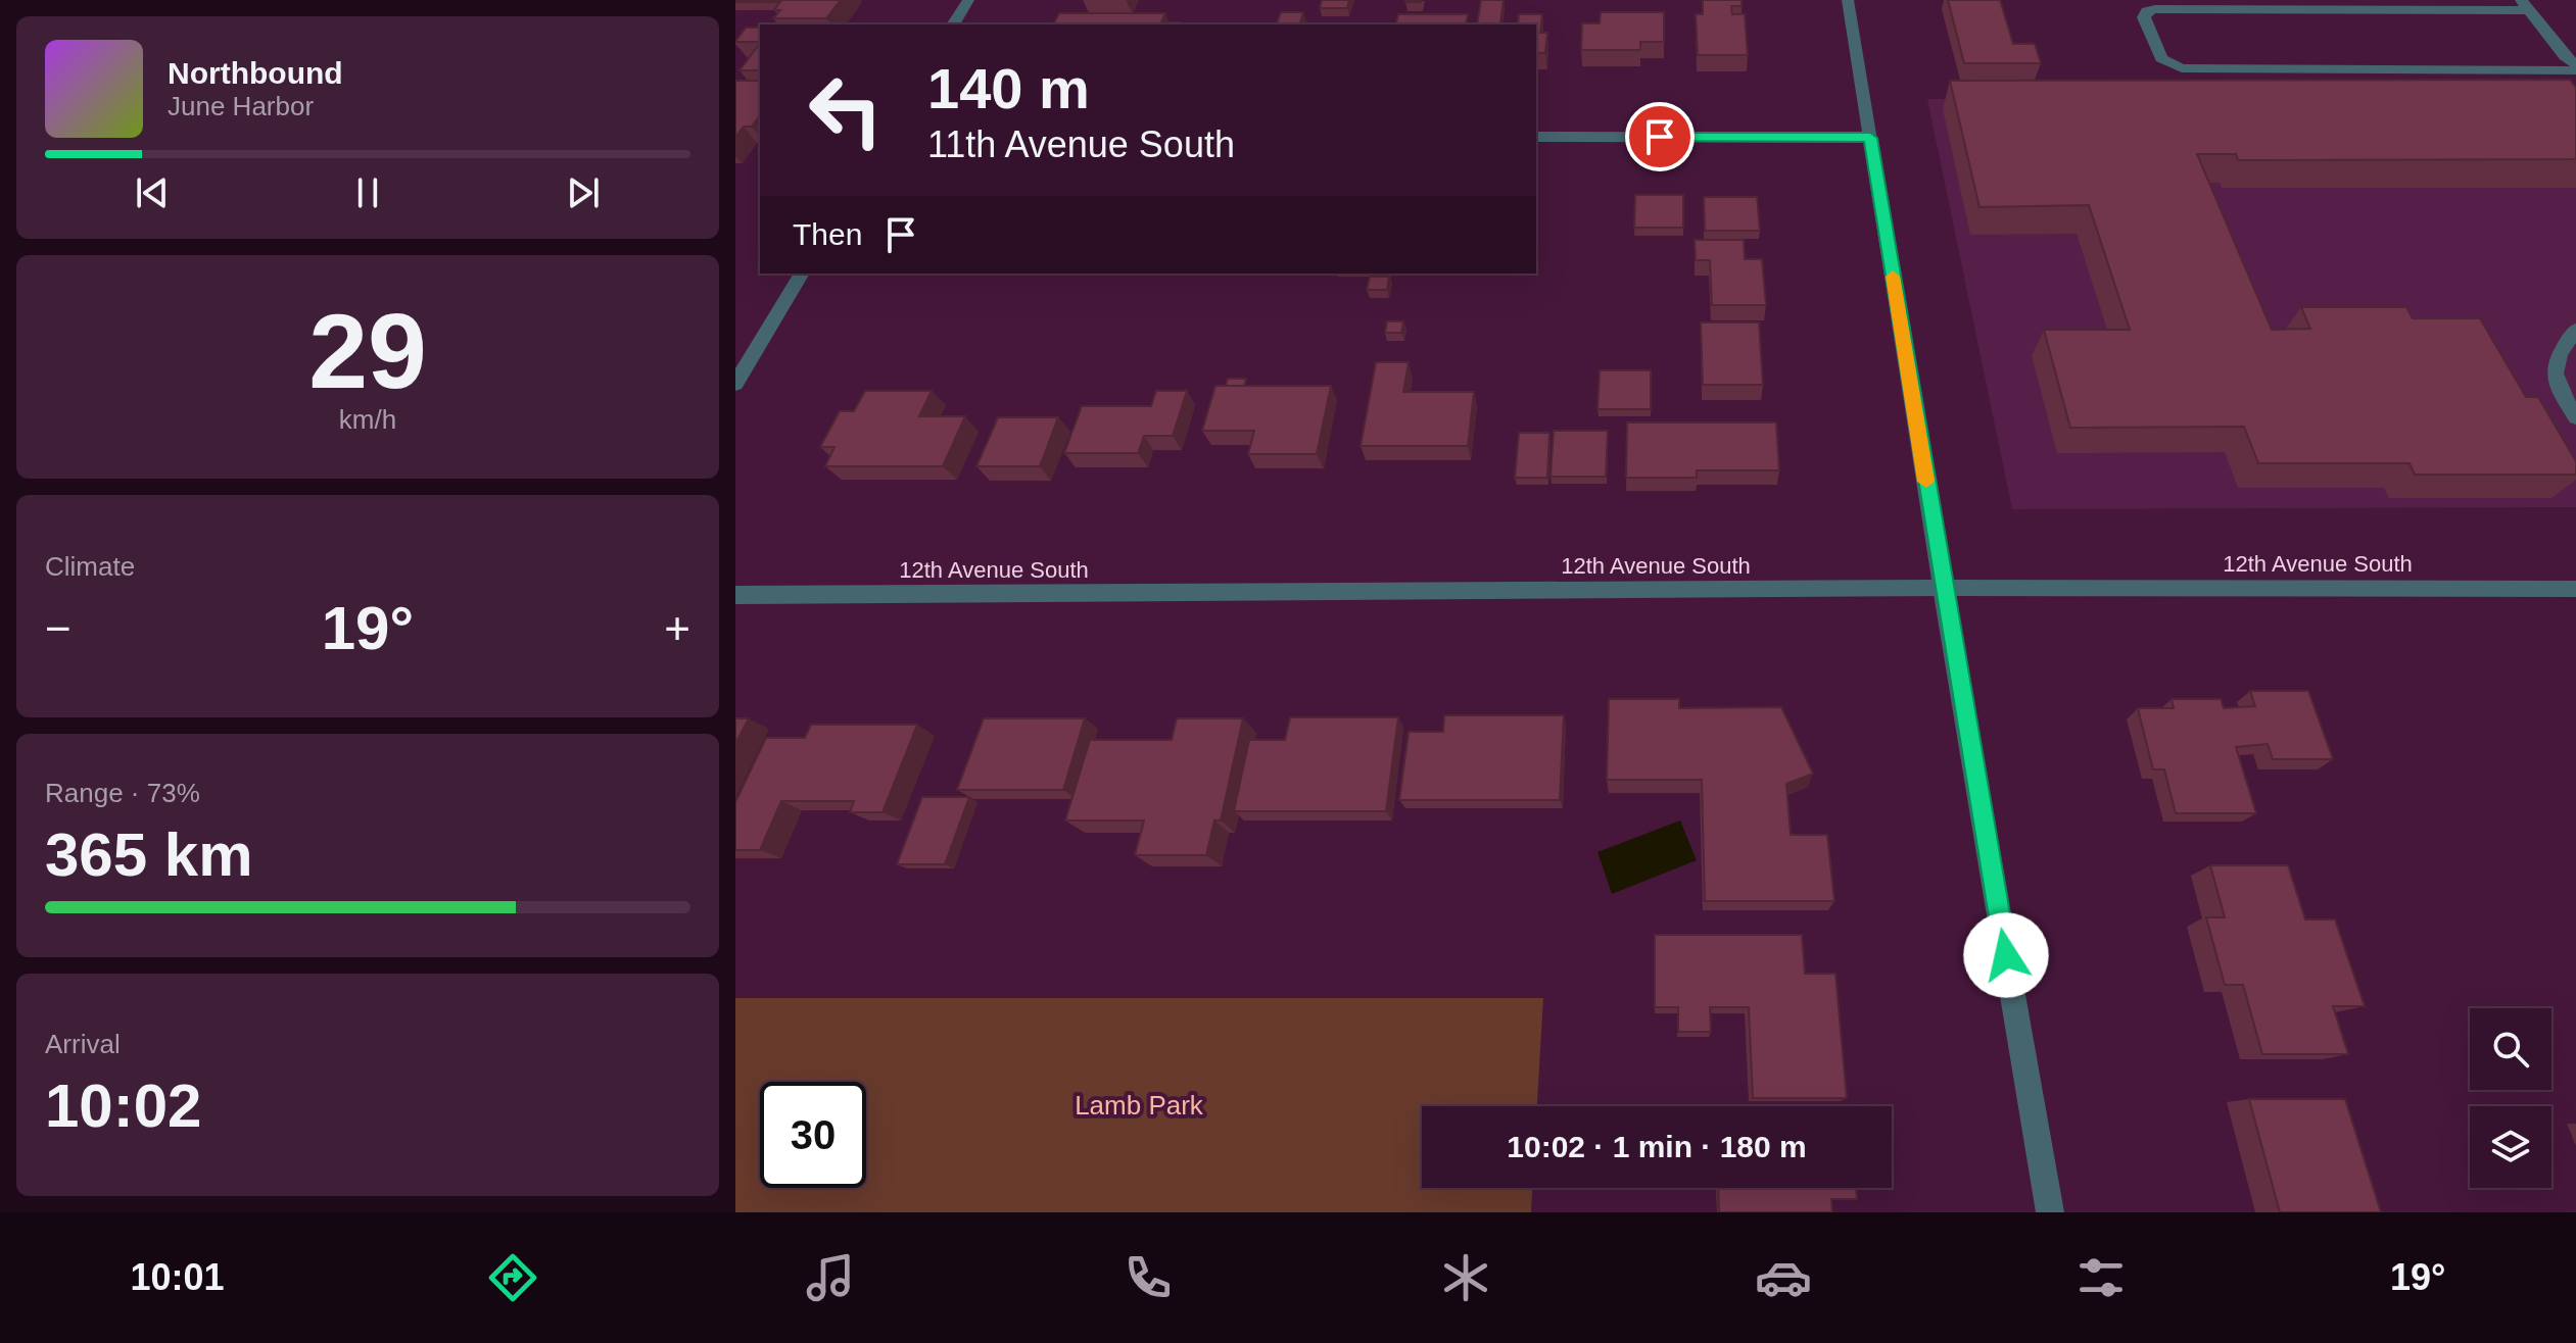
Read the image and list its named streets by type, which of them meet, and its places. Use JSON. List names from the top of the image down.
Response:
{
  "streets": {
    "street": ["12th Avenue South"]
  },
  "parks": ["Lamb Park"],
  "page": {
    "turn": ["140 m", "11th Avenue South"],
    "song": ["Northbound", "June Harbor"],
    "then": "Then",
    "tile": [
      ["29", "km/h"],
      "Climate",
      ["Range · 73%", "365 km"],
      ["Arrival", "10:02"]
    ],
    "heat": ["−", "19°", "+"],
    "limit": "30",
    "trip": "10:02 · 1 min · 180 m",
    "tabs": ["10:01", "19°"]
  }
}
